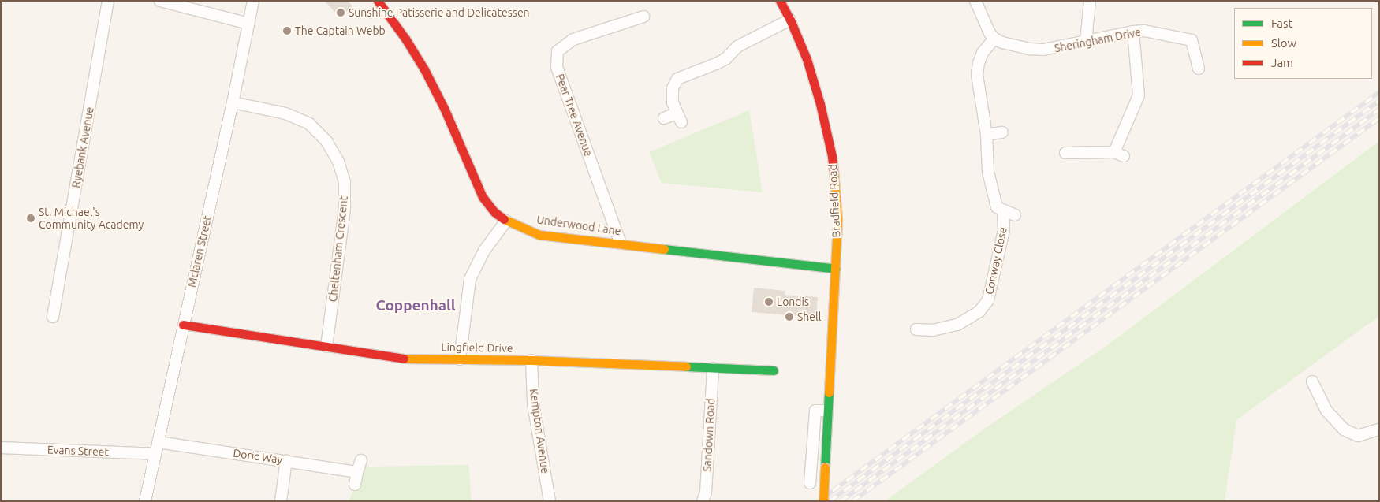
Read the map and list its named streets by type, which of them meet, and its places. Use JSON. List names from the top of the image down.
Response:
{
  "streets": {
    "street": [
      "Sheringham Drive",
      "Pear Tree Avenue",
      "Ryebank Avenue",
      "Bradfield Road",
      "Underwood Lane",
      "Cheltenham Crescent",
      "Mclaren Street",
      "Conway Close",
      "Lingfield Drive",
      "Kempton Avenue",
      "Sandown Road",
      "Evans Street",
      "Doric Way"
    ]
  },
  "crossings": [
    ["Sheringham Drive", "Conway Close"],
    ["Pear Tree Avenue", "Underwood Lane"],
    ["Bradfield Road", "Underwood Lane"],
    ["Cheltenham Crescent", "Mclaren Street"],
    ["Cheltenham Crescent", "Lingfield Drive"],
    ["Mclaren Street", "Lingfield Drive"],
    ["Mclaren Street", "Evans Street"],
    ["Mclaren Street", "Doric Way"],
    ["Lingfield Drive", "Kempton Avenue"],
    ["Lingfield Drive", "Sandown Road"]
  ],
  "districts": ["Coppenhall"],
  "places": [
    "Sunshine Patisserie and Delicatessen",
    "The Captain Webb",
    "St. Michael's Community Academy",
    "Londis",
    "Shell"
  ],
  "legend": ["Fast", "Slow", "Jam"]
}
